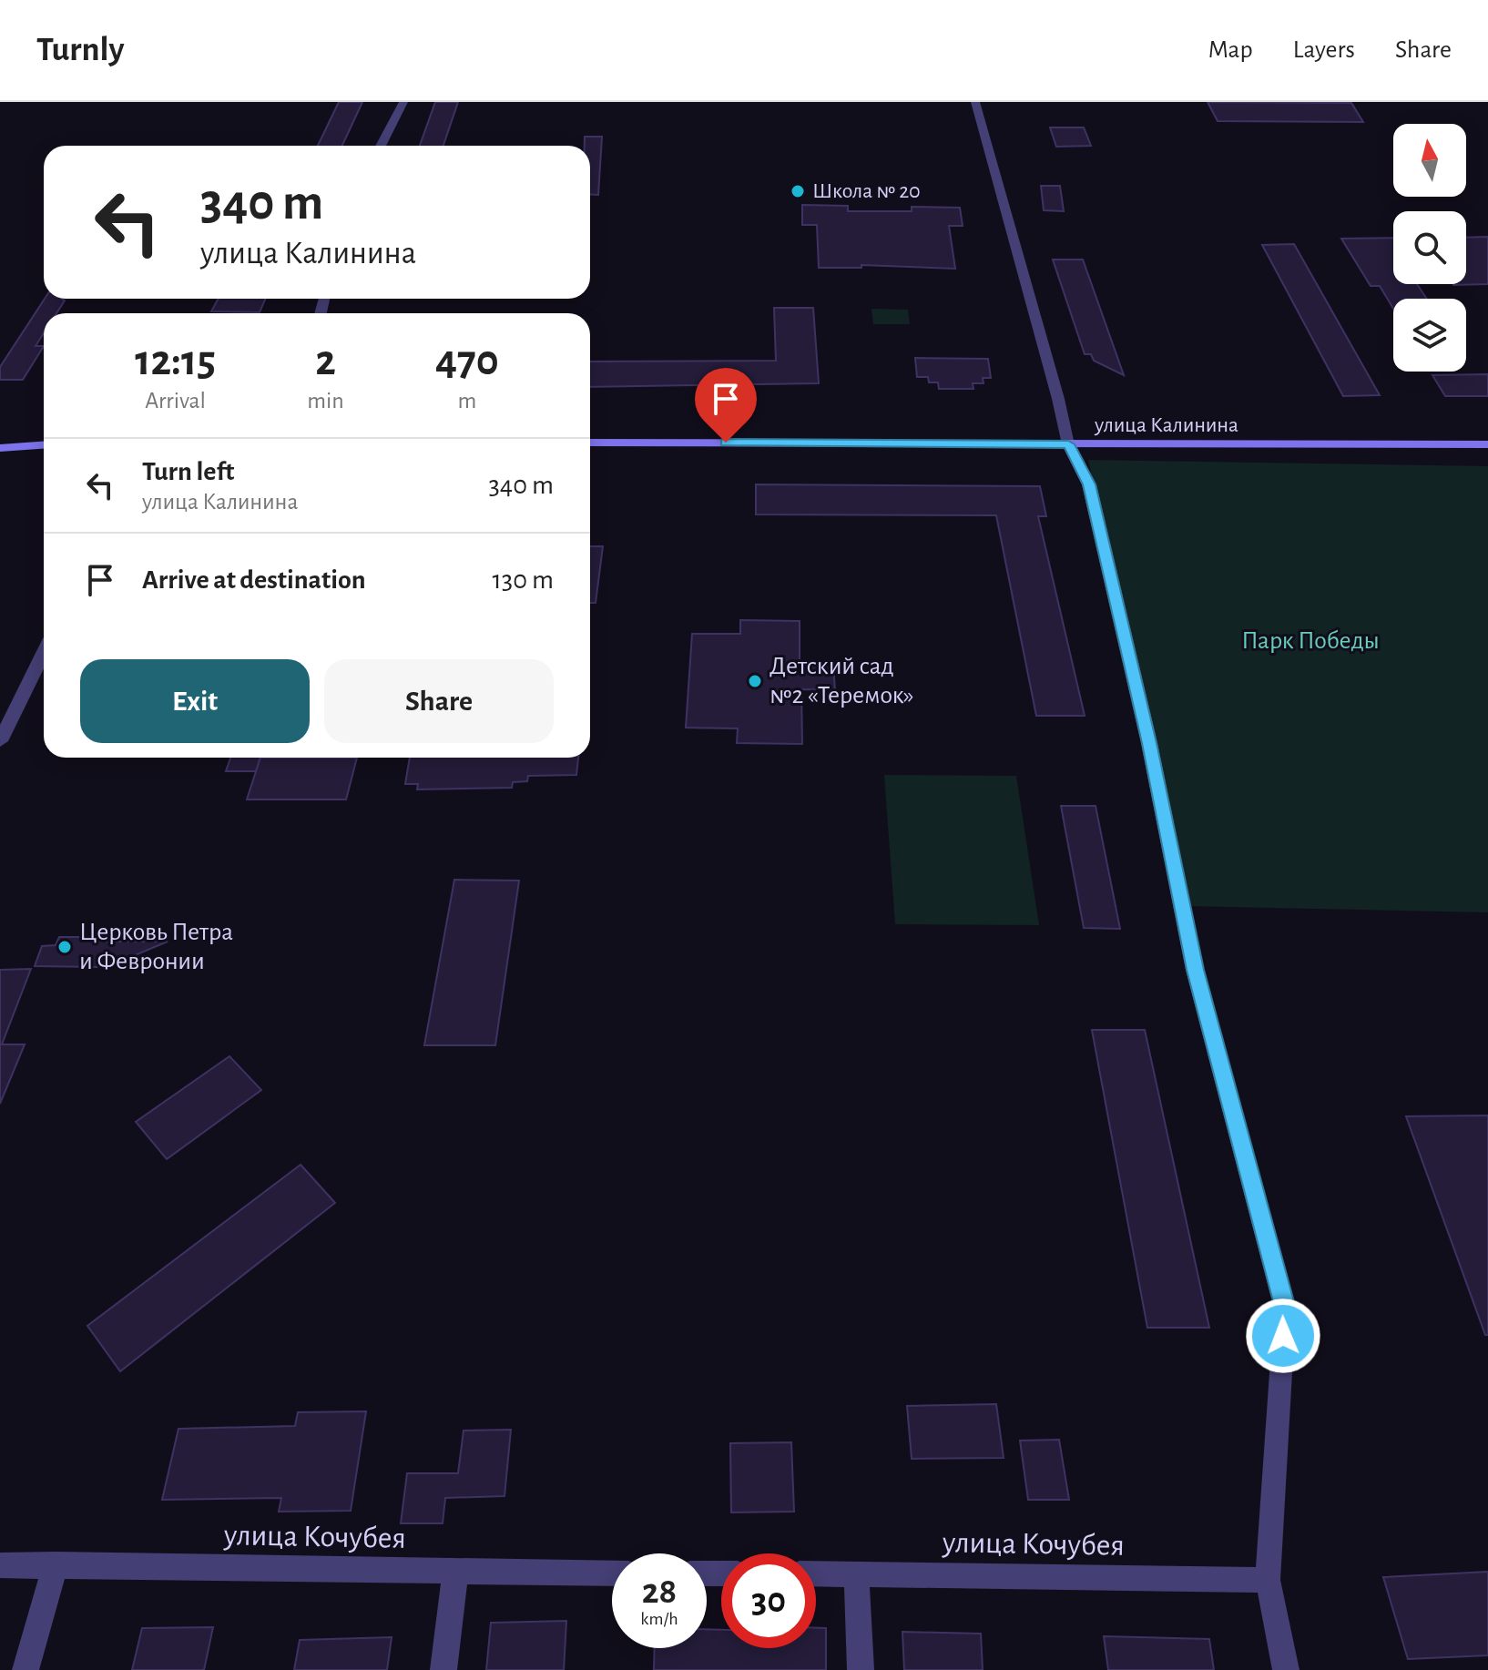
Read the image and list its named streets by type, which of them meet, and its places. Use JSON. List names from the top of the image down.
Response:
{
  "streets": {
    "main road": ["улица Калинина"],
    "street": ["улица Кочубея"]
  },
  "parks": ["Парк Победы"],
  "places": ["Школа № 20", "Детский сад №2 «Теремок»", "Церковь Петра и Февронии"],
  "north": "top",
  "page": {
    "header": "Turnly",
    "nav": ["Map", "Layers", "Share"],
    "turn": ["340 m", "улица Калинина"],
    "eta": [
      "12:15",
      "Arrival",
      "2",
      "min",
      "470",
      "m"
    ],
    "list": [
      {
        "name": "Turn left",
        "note": "улица Калинина",
        "value": "340 m"
      },
      {
        "name": "Arrive at destination",
        "value": "130 m"
      }
    ],
    "buttons": ["Exit", "Share"],
    "speed": "28 km/h",
    "limit": "30"
  }
}
